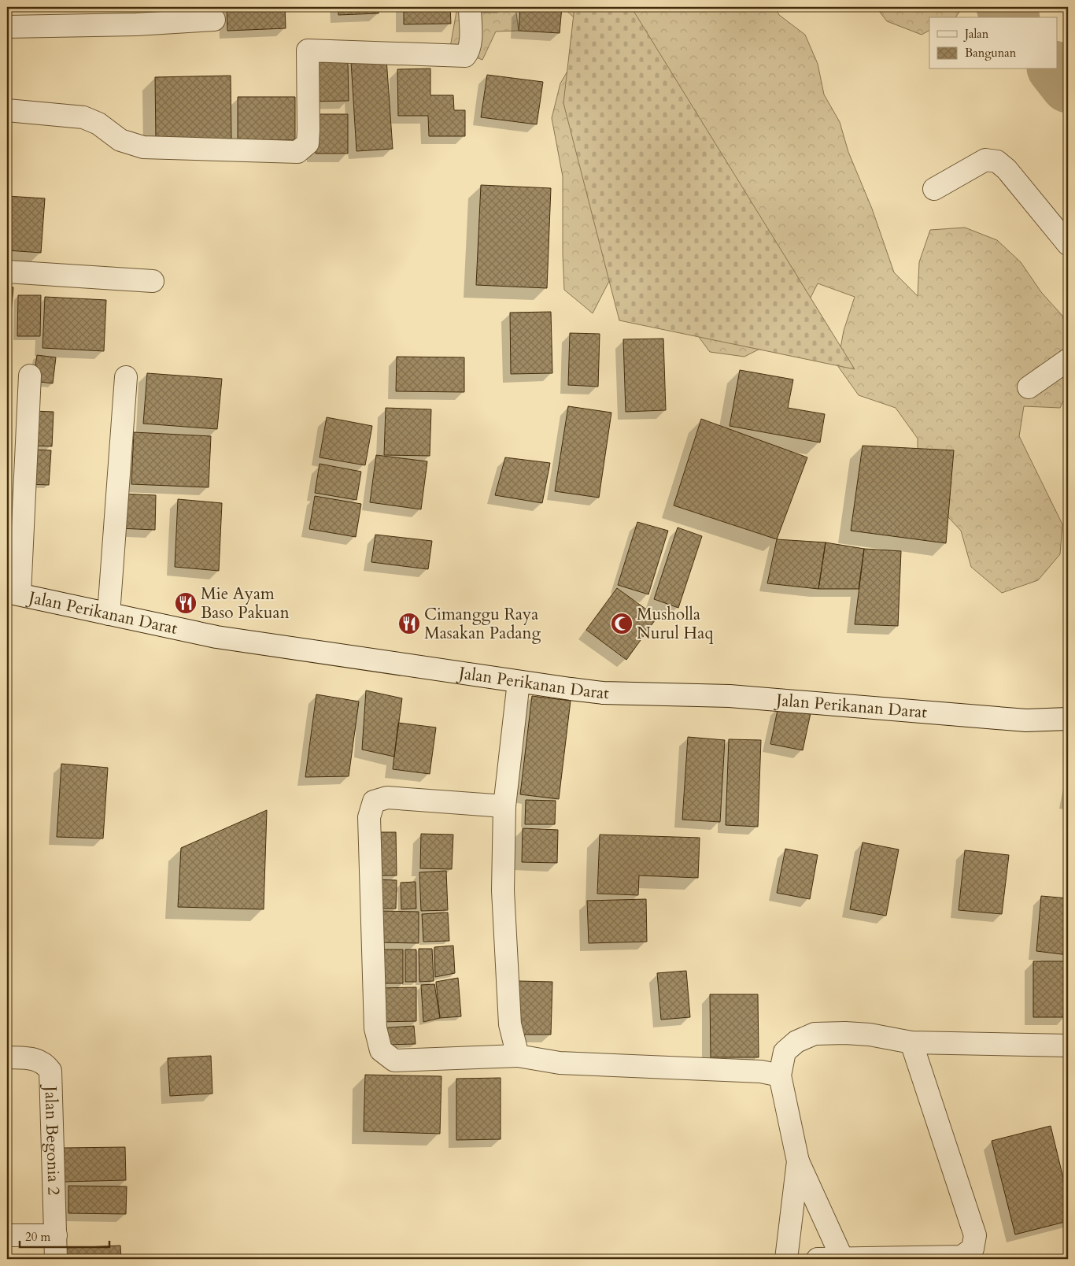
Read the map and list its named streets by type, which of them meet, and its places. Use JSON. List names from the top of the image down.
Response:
{
  "streets": {
    "street": ["Jalan Perikanan Darat", "Jalan Begonia 2"]
  },
  "places": {
    "restaurant": ["Mie Ayam Baso Pakuan", "Cimanggu Raya Masakan Padang"],
    "mosque": ["Musholla Nurul Haq"]
  },
  "legend": ["Jalan", "Bangunan"],
  "scale_bar": "20 m"
}
